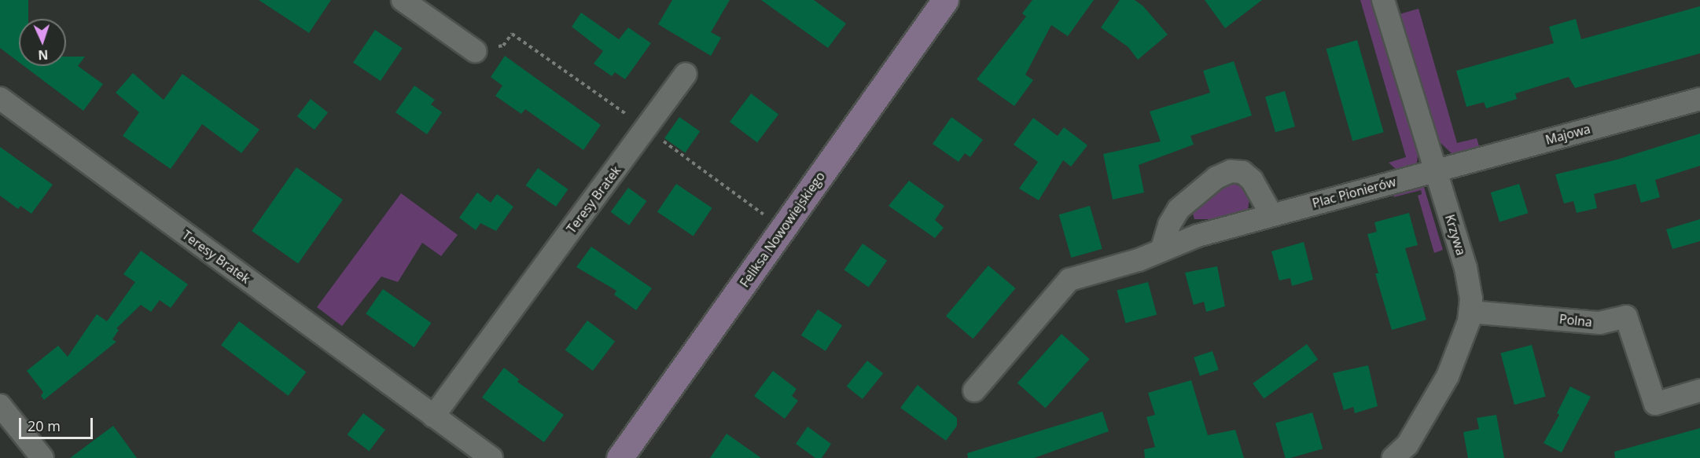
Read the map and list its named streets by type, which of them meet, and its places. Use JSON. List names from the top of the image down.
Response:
{
  "streets": {
    "street": [
      "Majowa",
      "Plac Pionierów",
      "Teresy Bratek",
      "Feliksa Nowowiejskiego",
      "Krzywa",
      "Polna"
    ]
  },
  "crossings": [
    ["Majowa", "Plac Pionierów"],
    ["Majowa", "Krzywa"],
    ["Plac Pionierów", "Krzywa"],
    ["Krzywa", "Polna"]
  ],
  "scale_bar": "20 m",
  "north": "bottom"
}
